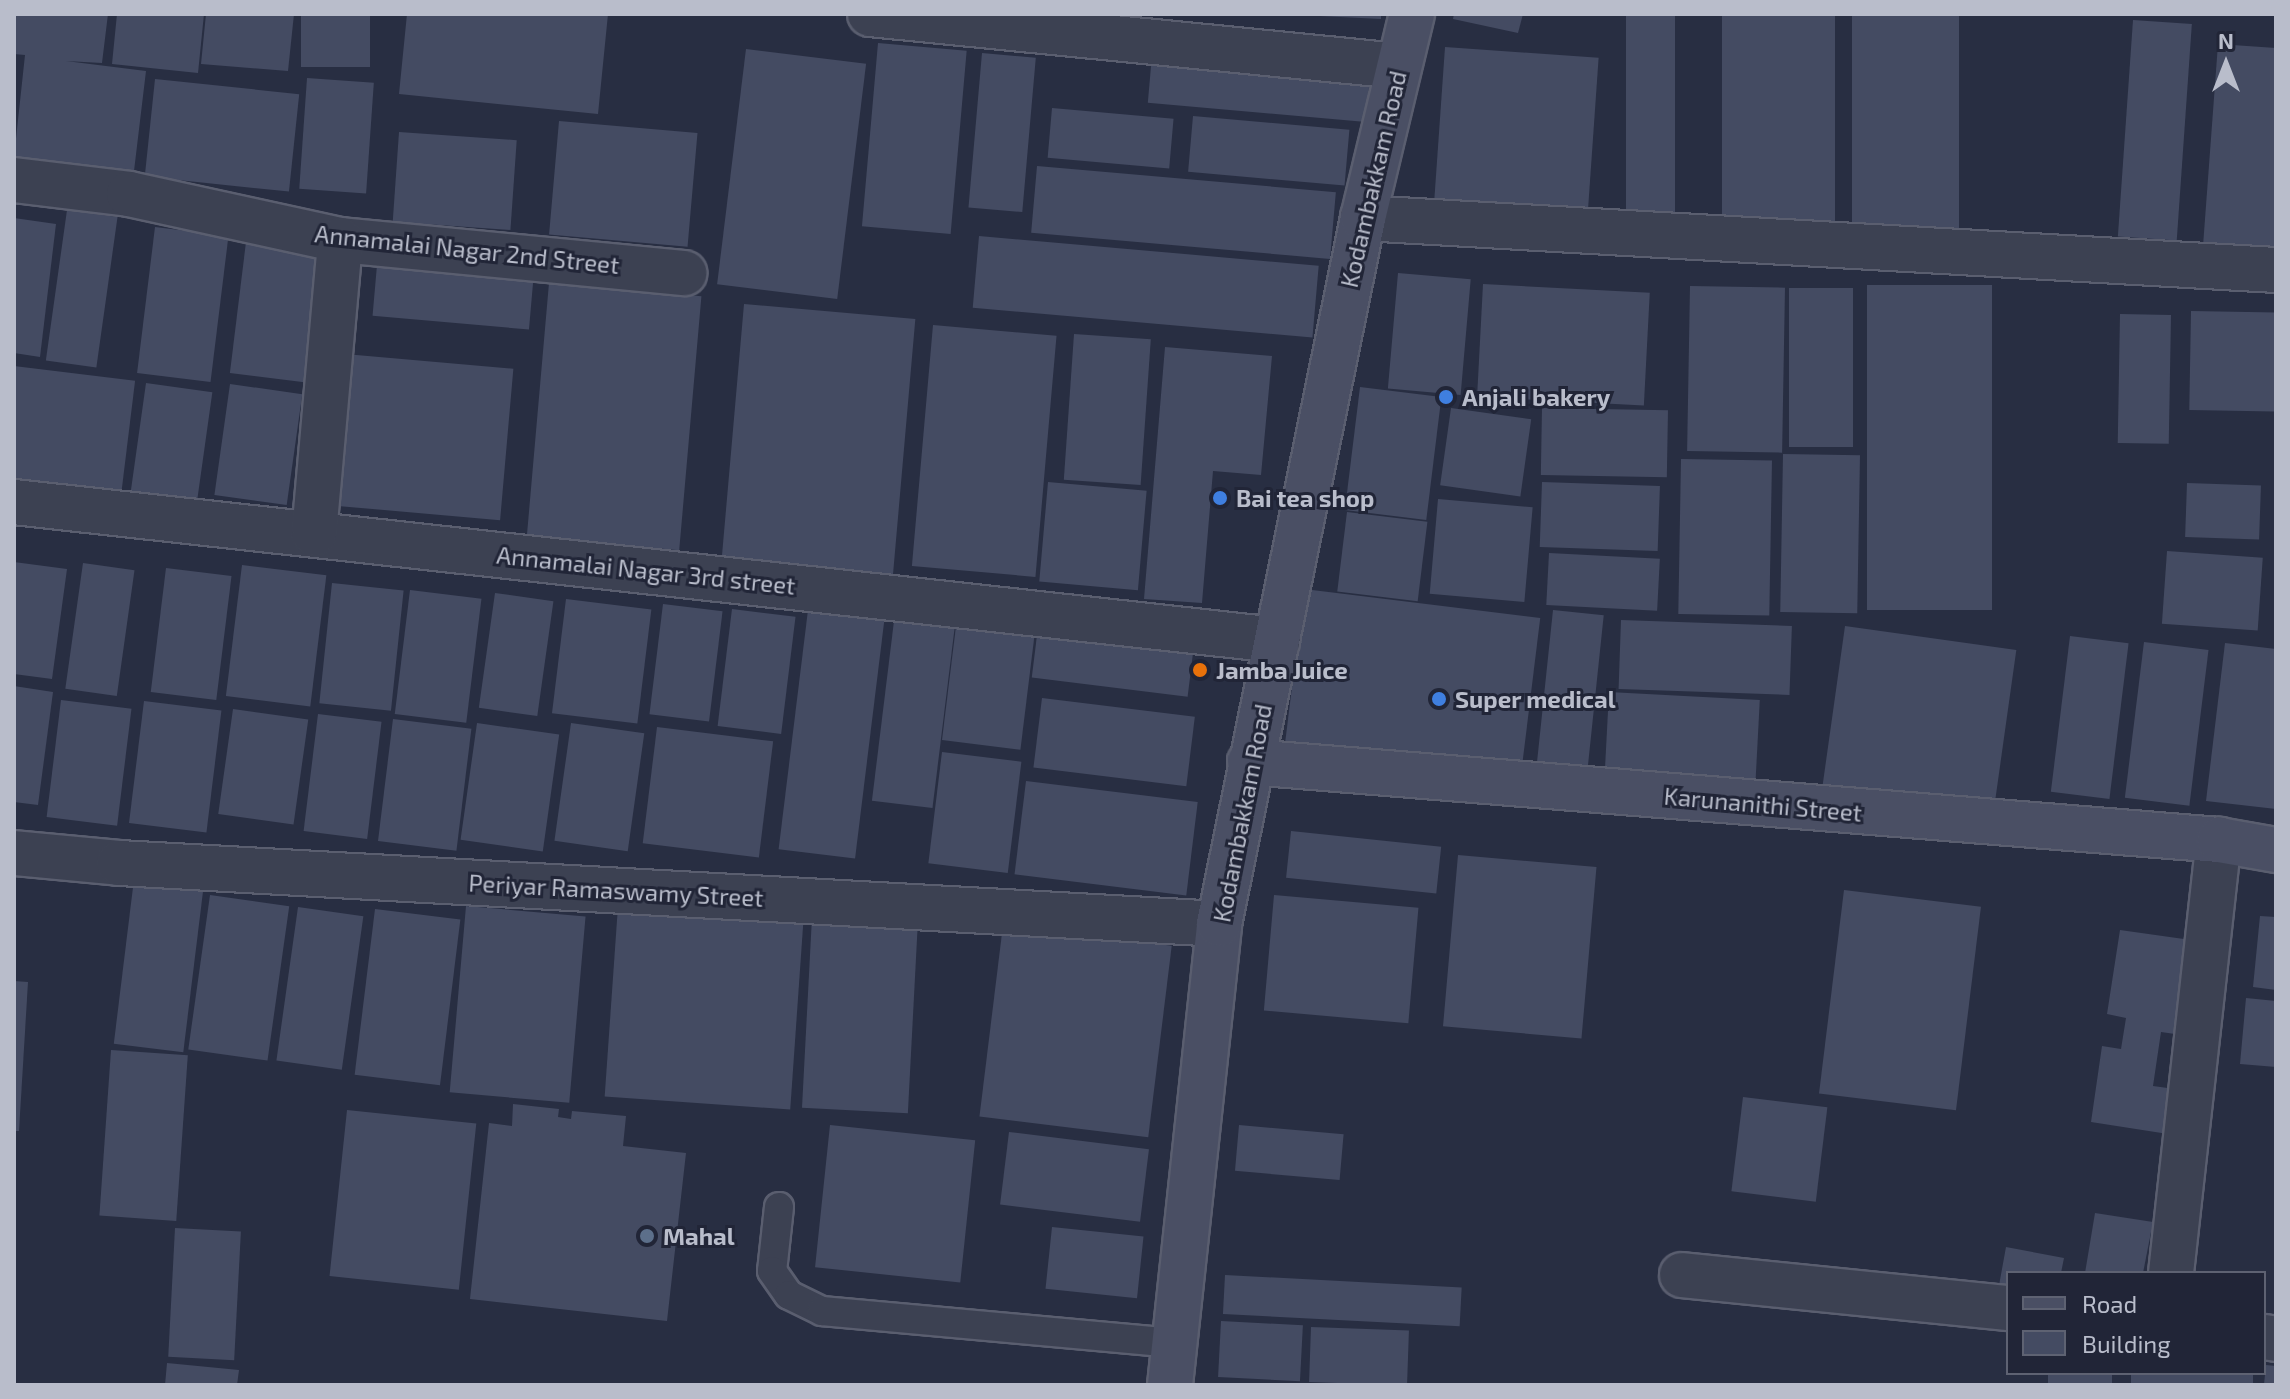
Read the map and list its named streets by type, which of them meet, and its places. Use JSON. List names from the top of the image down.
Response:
{
  "streets": {
    "main road": ["Kodambakkam Road", "Karunanithi Street"],
    "street": ["Annamalai Nagar 2nd Street", "Annamalai Nagar 3rd street", "Periyar Ramaswamy Street"]
  },
  "crossings": [
    ["Kodambakkam Road", "Annamalai Nagar 3rd street"],
    ["Kodambakkam Road", "Karunanithi Street"],
    ["Kodambakkam Road", "Periyar Ramaswamy Street"]
  ],
  "places": [
    "Anjali bakery",
    "Bai tea shop",
    "Jamba Juice",
    "Super medical",
    "Mahal"
  ],
  "legend": ["Road", "Building"],
  "north": "top"
}
